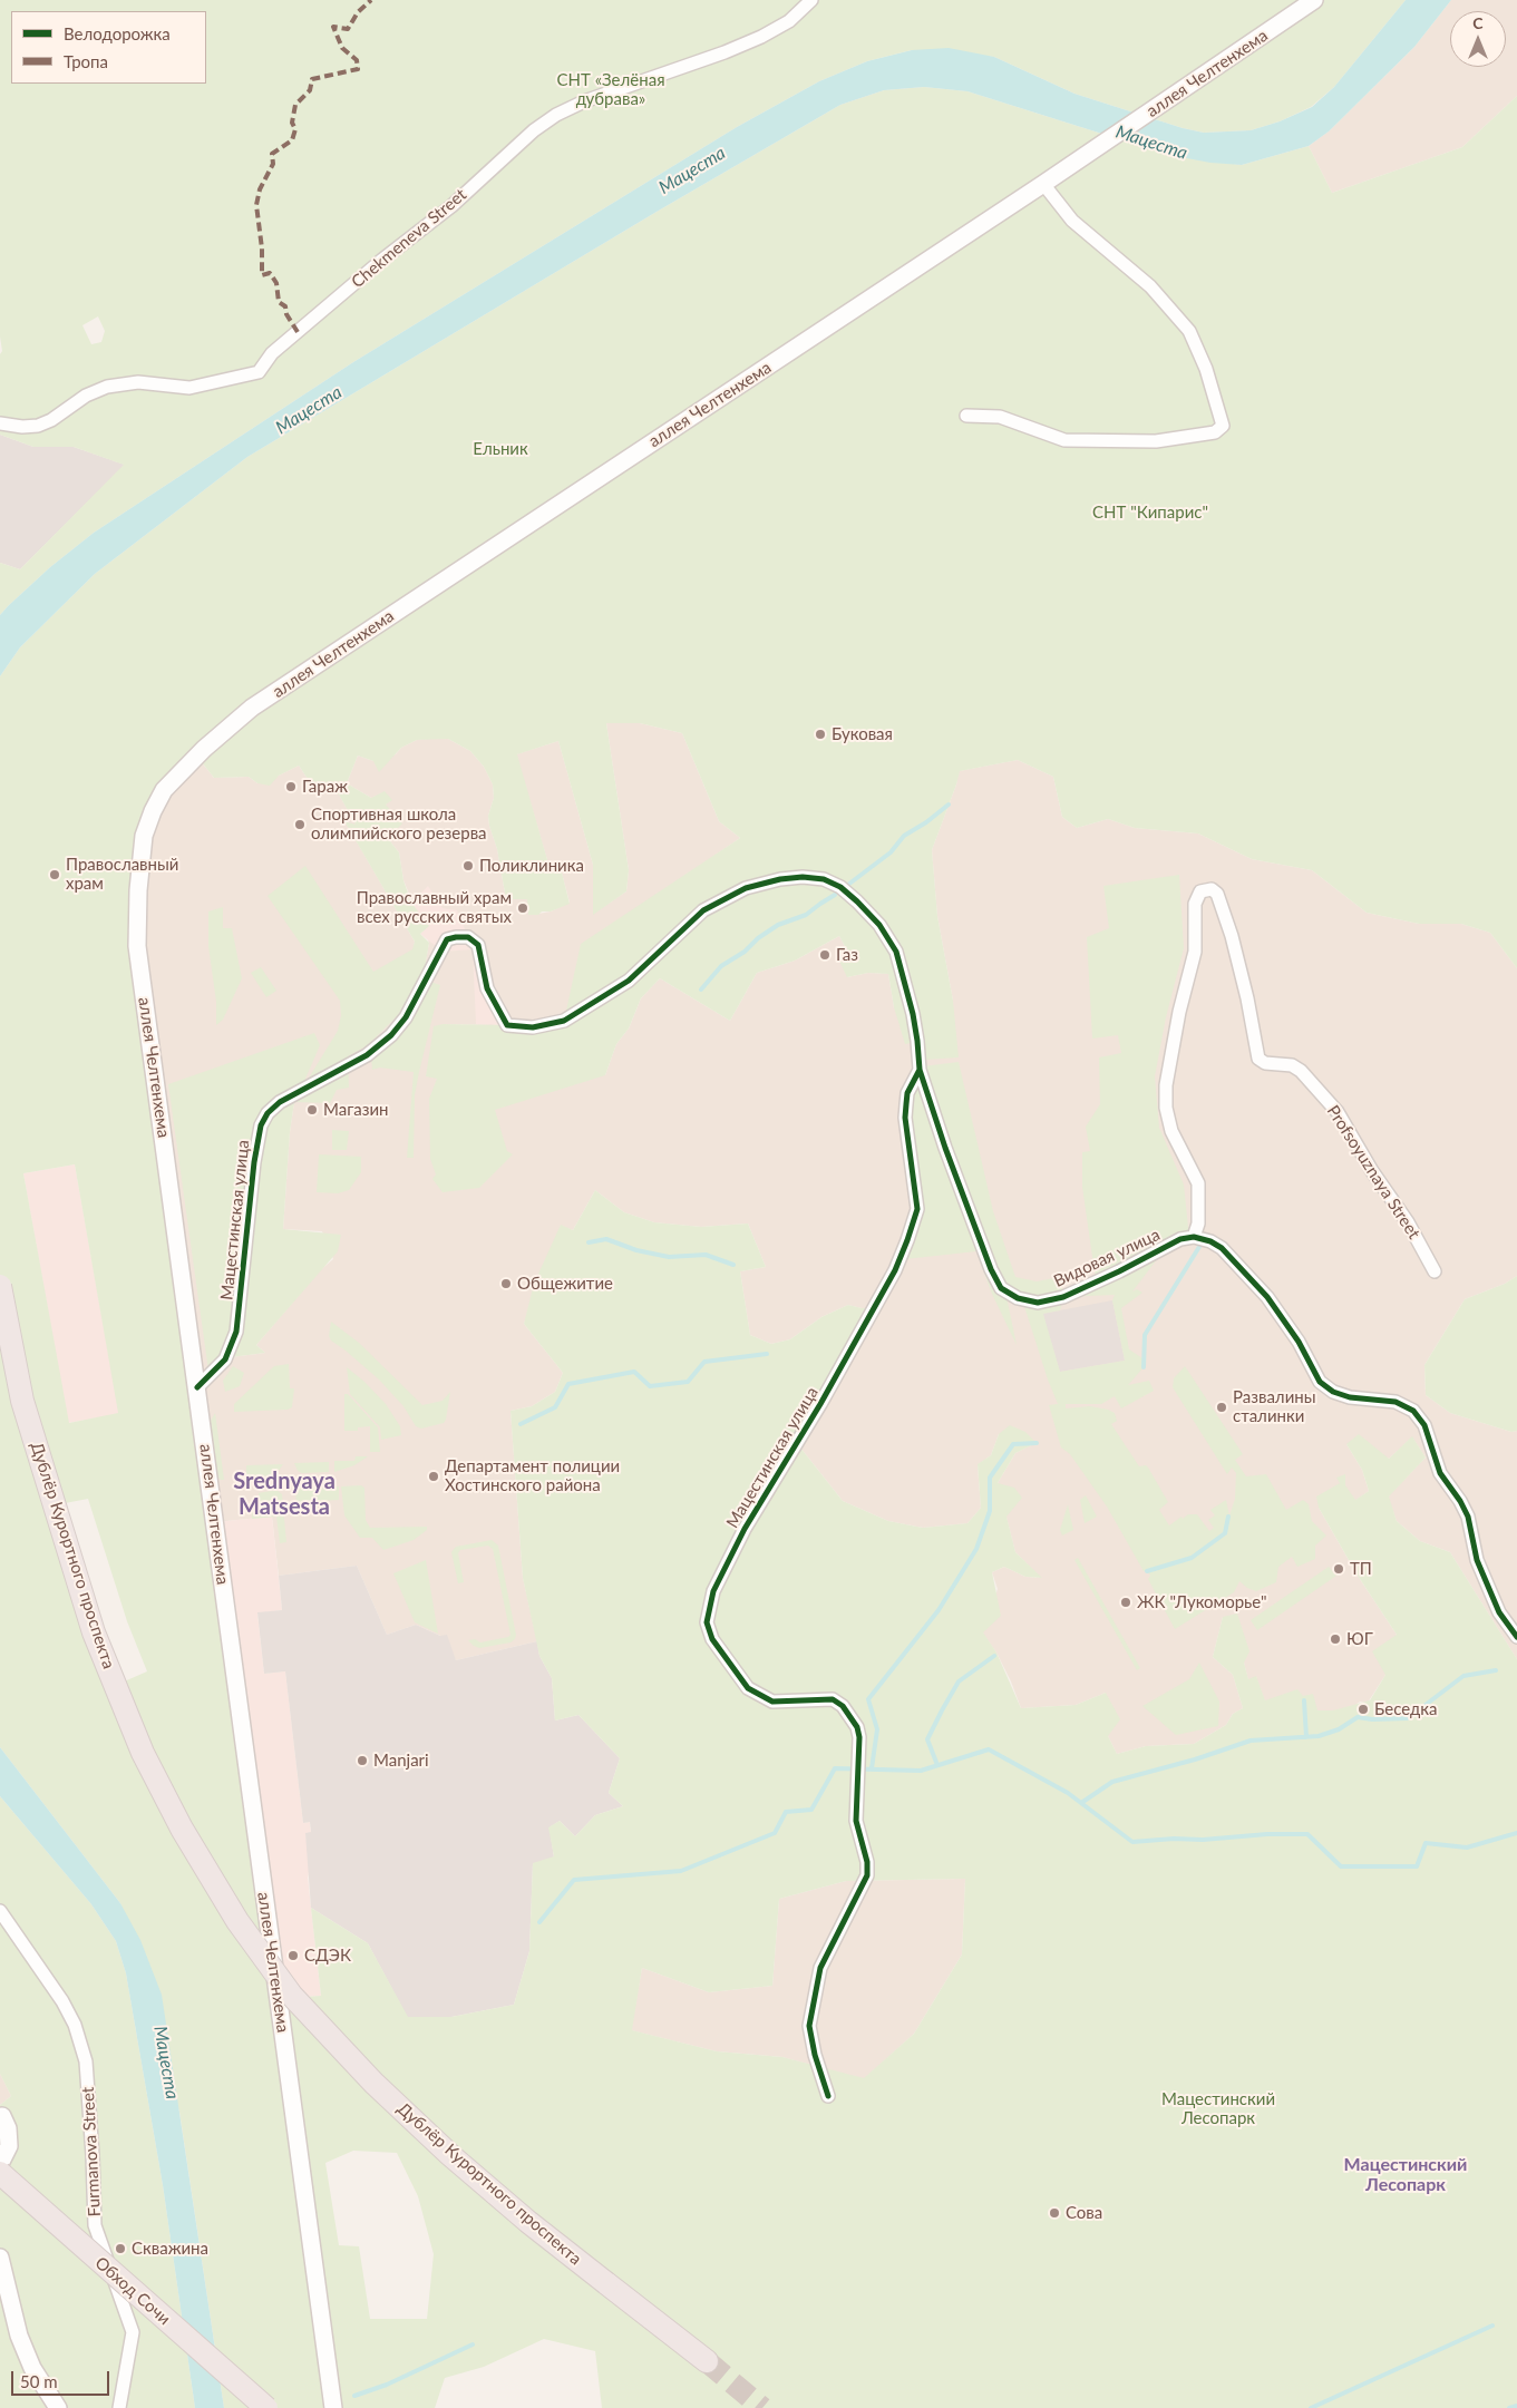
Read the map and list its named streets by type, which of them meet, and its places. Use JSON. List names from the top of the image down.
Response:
{
  "streets": {
    "highway": ["Дублёр Курортного проспекта", "Обход Сочи"],
    "main road": ["аллея Челтенхема"],
    "street": [
      "Chekmeneva Street",
      "Profsoyuznaya Street",
      "Мацестинская улица",
      "Видовая улица",
      "Furmanova Street"
    ]
  },
  "crossings": [
    ["аллея Челтенхема", "Мацестинская улица"],
    ["Profsoyuznaya Street", "Видовая улица"],
    ["Мацестинская улица", "Видовая улица"]
  ],
  "districts": ["Srednyaya Matsesta", "Мацестинский Лесопарк"],
  "water": ["Мацеста"],
  "parks": [
    "СНТ «Зелёная дубрава»",
    "Ельник",
    "СНТ \"Кипарис\"",
    "Мацестинский Лесопарк"
  ],
  "places": [
    "Буковая",
    "Гараж",
    "Спортивная школа олимпийского резерва",
    "Поликлиника",
    "Православный храм",
    "Православный храм всех русских святых",
    "Газ",
    "Магазин",
    "Общежитие",
    "Развалины сталинки",
    "Департамент полиции Хостинского района",
    "ТП",
    "ЖК \"Лукоморье\"",
    "ЮГ",
    "Беседка",
    "Manjari",
    "СДЭК",
    "Сова",
    "Скважина"
  ],
  "legend": ["Велодорожка", "Тропа"],
  "scale_bar": "50 m",
  "north": "top"
}
